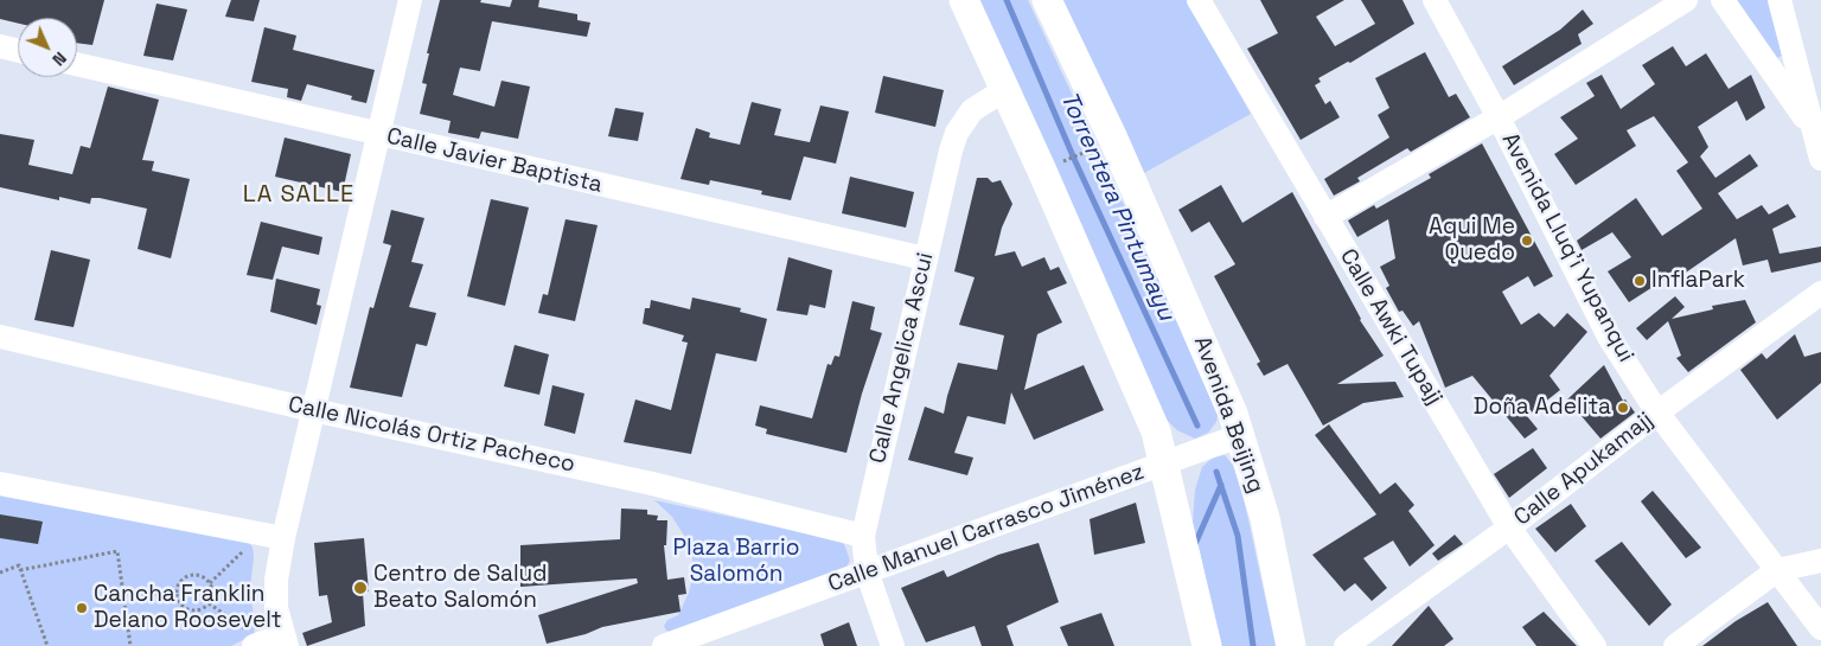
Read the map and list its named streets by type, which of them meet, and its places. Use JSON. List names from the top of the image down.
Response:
{
  "streets": {
    "main road": ["Avenida Beijing"],
    "street": [
      "Calle Javier Baptista",
      "Avenida Lluq'i Yupanqui",
      "Calle Awki Tupajj",
      "Calle Angelica Ascui",
      "Calle Nicolás Ortiz Pacheco",
      "Calle Apukamajj",
      "Calle Manuel Carrasco Jiménez"
    ]
  },
  "crossings": [
    ["Calle Javier Baptista", "Calle Angelica Ascui"],
    ["Avenida Lluq'i Yupanqui", "Calle Apukamajj"],
    ["Calle Awki Tupajj", "Calle Apukamajj"],
    ["Calle Angelica Ascui", "Calle Nicolás Ortiz Pacheco"],
    ["Calle Angelica Ascui", "Calle Manuel Carrasco Jiménez"],
    ["Avenida Beijing", "Calle Manuel Carrasco Jiménez"]
  ],
  "districts": ["LA SALLE"],
  "water": ["Torrentera Pintumayu"],
  "parks": ["Plaza Barrio Salomón"],
  "places": [
    "Aqui Me Quedo",
    "InflaPark",
    "Doña Adelita",
    "Centro de Salud Beato Salomón",
    "Cancha Franklin Delano Roosevelt"
  ],
  "north": "bottom right"
}
